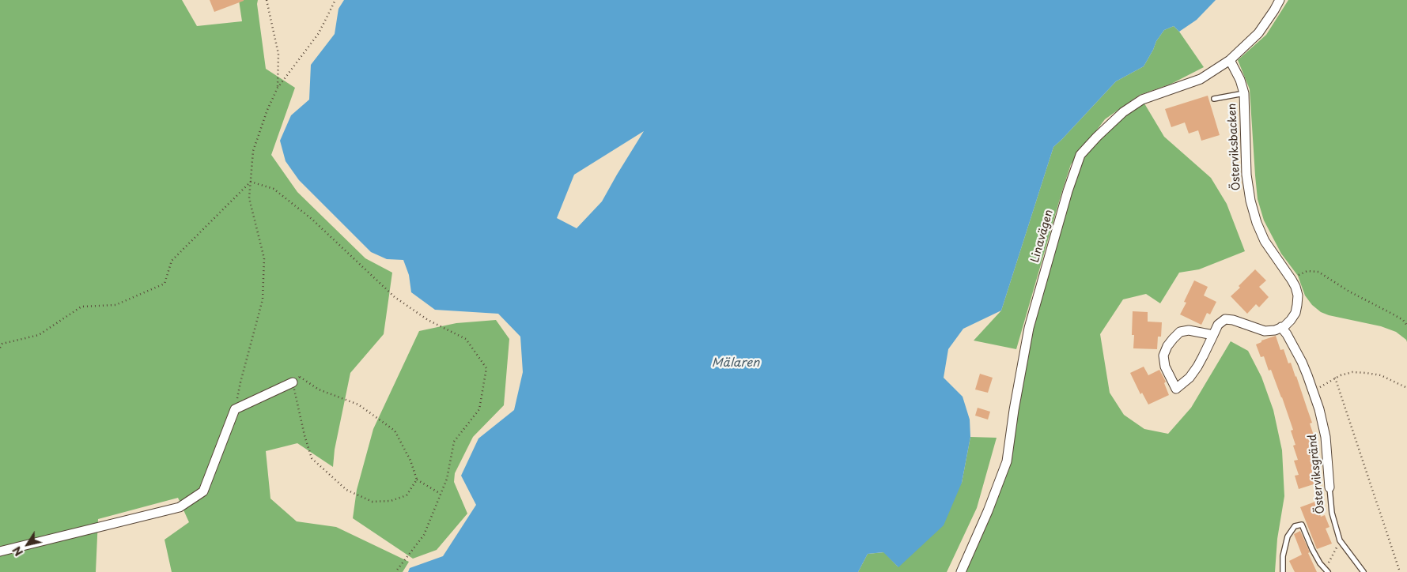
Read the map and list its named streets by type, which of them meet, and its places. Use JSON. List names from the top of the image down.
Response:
{
  "streets": {
    "street": ["Österviksbacken", "Linavägen", "Österviksgränd"]
  },
  "crossings": [
    ["Österviksbacken", "Linavägen"],
    ["Österviksbacken", "Österviksgränd"]
  ],
  "water": ["Mälaren"],
  "north": "bottom left"
}
